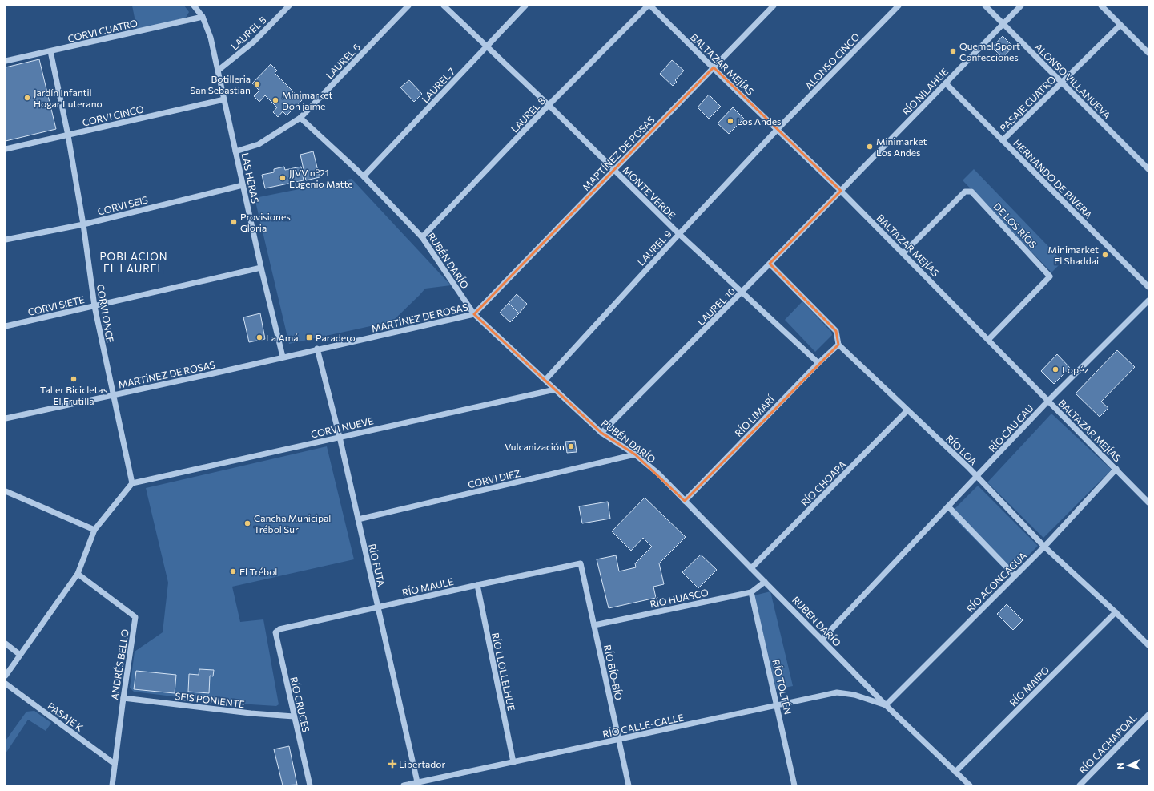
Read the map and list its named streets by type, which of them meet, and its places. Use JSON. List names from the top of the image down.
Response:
{
  "streets": {
    "street": [
      "CORVI CUATRO",
      "LAUREL 5",
      "LAUREL 6",
      "ALONSO CINCO",
      "BALTAZAR MEJÍAS",
      "ALONSO VILLANUEVA",
      "LAUREL 7",
      "RÍO NILAHUE",
      "PASAJE CUATRO",
      "LAUREL 8",
      "CORVI CINCO",
      "MARTÍNEZ DE ROSAS",
      "LAS HERAS",
      "HERNANDO DE RIVERA",
      "MONTE VERDE",
      "CORVI SEIS",
      "DE LOS RÍOS",
      "LAUREL 9",
      "RUBÉN DARÍO",
      "CORVI SIETE",
      "LAUREL 10",
      "CORVI ONCE",
      "RÍO LIMARÍ",
      "CORVI NUEVE",
      "RÍO CAU CAU",
      "RÍO LOA",
      "CORVI DIEZ",
      "RÍO CHOAPA",
      "RÍO FUTA",
      "RÍO ACONCAGUA",
      "RÍO MAULE",
      "RÍO HUASCO",
      "ANDRÉS BELLO",
      "RÍO LLOLLELHUE",
      "RÍO BÍO-BÍO",
      "RÍO MAIPO",
      "RÍO TOLTÉN",
      "SEIS PONIENTE",
      "RÍO CRUCES",
      "PASAJE K",
      "RÍO CALLE-CALLE",
      "RÍO CACHAPOAL"
    ]
  },
  "crossings": [
    ["CORVI CUATRO", "LAS HERAS"],
    ["CORVI CUATRO", "CORVI ONCE"],
    ["LAUREL 5", "LAS HERAS"],
    ["LAUREL 6", "LAS HERAS"],
    ["LAUREL 6", "RUBÉN DARÍO"],
    ["ALONSO CINCO", "BALTAZAR MEJÍAS"],
    ["ALONSO CINCO", "LAUREL 9"],
    ["BALTAZAR MEJÍAS", "RÍO NILAHUE"],
    ["BALTAZAR MEJÍAS", "MARTÍNEZ DE ROSAS"],
    ["BALTAZAR MEJÍAS", "DE LOS RÍOS"],
    ["BALTAZAR MEJÍAS", "LAUREL 9"],
    ["BALTAZAR MEJÍAS", "LAUREL 10"],
    ["BALTAZAR MEJÍAS", "RÍO CAU CAU"],
    ["BALTAZAR MEJÍAS", "RÍO ACONCAGUA"],
    ["ALONSO VILLANUEVA", "RÍO NILAHUE"],
    ["ALONSO VILLANUEVA", "PASAJE CUATRO"],
    ["LAUREL 7", "MONTE VERDE"],
    ["LAUREL 7", "RUBÉN DARÍO"],
    ["RÍO NILAHUE", "HERNANDO DE RIVERA"],
    ["RÍO NILAHUE", "LAUREL 10"],
    ["PASAJE CUATRO", "HERNANDO DE RIVERA"],
    ["LAUREL 8", "MONTE VERDE"],
    ["LAUREL 8", "RUBÉN DARÍO"],
    ["CORVI CINCO", "LAS HERAS"],
    ["CORVI CINCO", "CORVI ONCE"],
    ["MARTÍNEZ DE ROSAS", "LAS HERAS"],
    ["MARTÍNEZ DE ROSAS", "MONTE VERDE"],
    ["MARTÍNEZ DE ROSAS", "RUBÉN DARÍO"],
    ["MARTÍNEZ DE ROSAS", "CORVI ONCE"],
    ["MARTÍNEZ DE ROSAS", "RÍO FUTA"],
    ["LAS HERAS", "CORVI SEIS"],
    ["LAS HERAS", "CORVI SIETE"],
    ["MONTE VERDE", "LAUREL 9"],
    ["MONTE VERDE", "LAUREL 10"],
    ["MONTE VERDE", "RÍO LIMARÍ"],
    ["CORVI SEIS", "CORVI ONCE"],
    ["LAUREL 9", "RUBÉN DARÍO"],
    ["RUBÉN DARÍO", "LAUREL 10"],
    ["RUBÉN DARÍO", "RÍO LIMARÍ"],
    ["RUBÉN DARÍO", "CORVI NUEVE"],
    ["RUBÉN DARÍO", "RÍO CAU CAU"],
    ["RUBÉN DARÍO", "CORVI DIEZ"],
    ["RUBÉN DARÍO", "RÍO CHOAPA"],
    ["RUBÉN DARÍO", "RÍO ACONCAGUA"],
    ["RUBÉN DARÍO", "RÍO HUASCO"],
    ["RUBÉN DARÍO", "RÍO MAIPO"],
    ["RUBÉN DARÍO", "RÍO CALLE-CALLE"],
    ["CORVI SIETE", "CORVI ONCE"],
    ["LAUREL 10", "RÍO LOA"],
    ["CORVI ONCE", "CORVI NUEVE"],
    ["RÍO LIMARÍ", "RÍO LOA"],
    ["CORVI NUEVE", "RÍO FUTA"],
    ["RÍO CAU CAU", "RÍO LOA"],
    ["RÍO LOA", "RÍO CHOAPA"],
    ["RÍO LOA", "RÍO ACONCAGUA"],
    ["RÍO LOA", "RÍO MAIPO"],
    ["CORVI DIEZ", "RÍO FUTA"],
    ["RÍO FUTA", "RÍO MAULE"],
    ["RÍO FUTA", "RÍO CALLE-CALLE"],
    ["RÍO ACONCAGUA", "RÍO CALLE-CALLE"],
    ["RÍO MAULE", "RÍO LLOLLELHUE"],
    ["RÍO MAULE", "RÍO BÍO-BÍO"],
    ["RÍO MAULE", "RÍO CRUCES"],
    ["RÍO HUASCO", "RÍO BÍO-BÍO"],
    ["RÍO HUASCO", "RÍO TOLTÉN"],
    ["ANDRÉS BELLO", "SEIS PONIENTE"],
    ["ANDRÉS BELLO", "PASAJE K"],
    ["RÍO LLOLLELHUE", "RÍO CALLE-CALLE"],
    ["RÍO BÍO-BÍO", "RÍO CALLE-CALLE"],
    ["RÍO TOLTÉN", "RÍO CALLE-CALLE"],
    ["SEIS PONIENTE", "RÍO CRUCES"]
  ],
  "districts": ["POBLACION EL LAUREL"],
  "places": {
    "other": [
      "Quemel Sport Confecciones",
      "Botilleria San Sebastian",
      "Jardín Infantil Hogar Luterano",
      "Minimarket Don jaime",
      "Los Andes",
      "Minimarket Los Andes",
      "JJVV n°21 Eugenio Matte",
      "Provisiones Gloria",
      "Minimarket El Shaddai",
      "La Amá",
      "Lopéz",
      "Taller Bicicletas El Frutilla",
      "Vulcanización",
      "Cancha Municipal Trébol Sur",
      "El Trébol"
    ],
    "transit": ["Paradero"],
    "health": ["Libertador"]
  },
  "north": "left"
}
